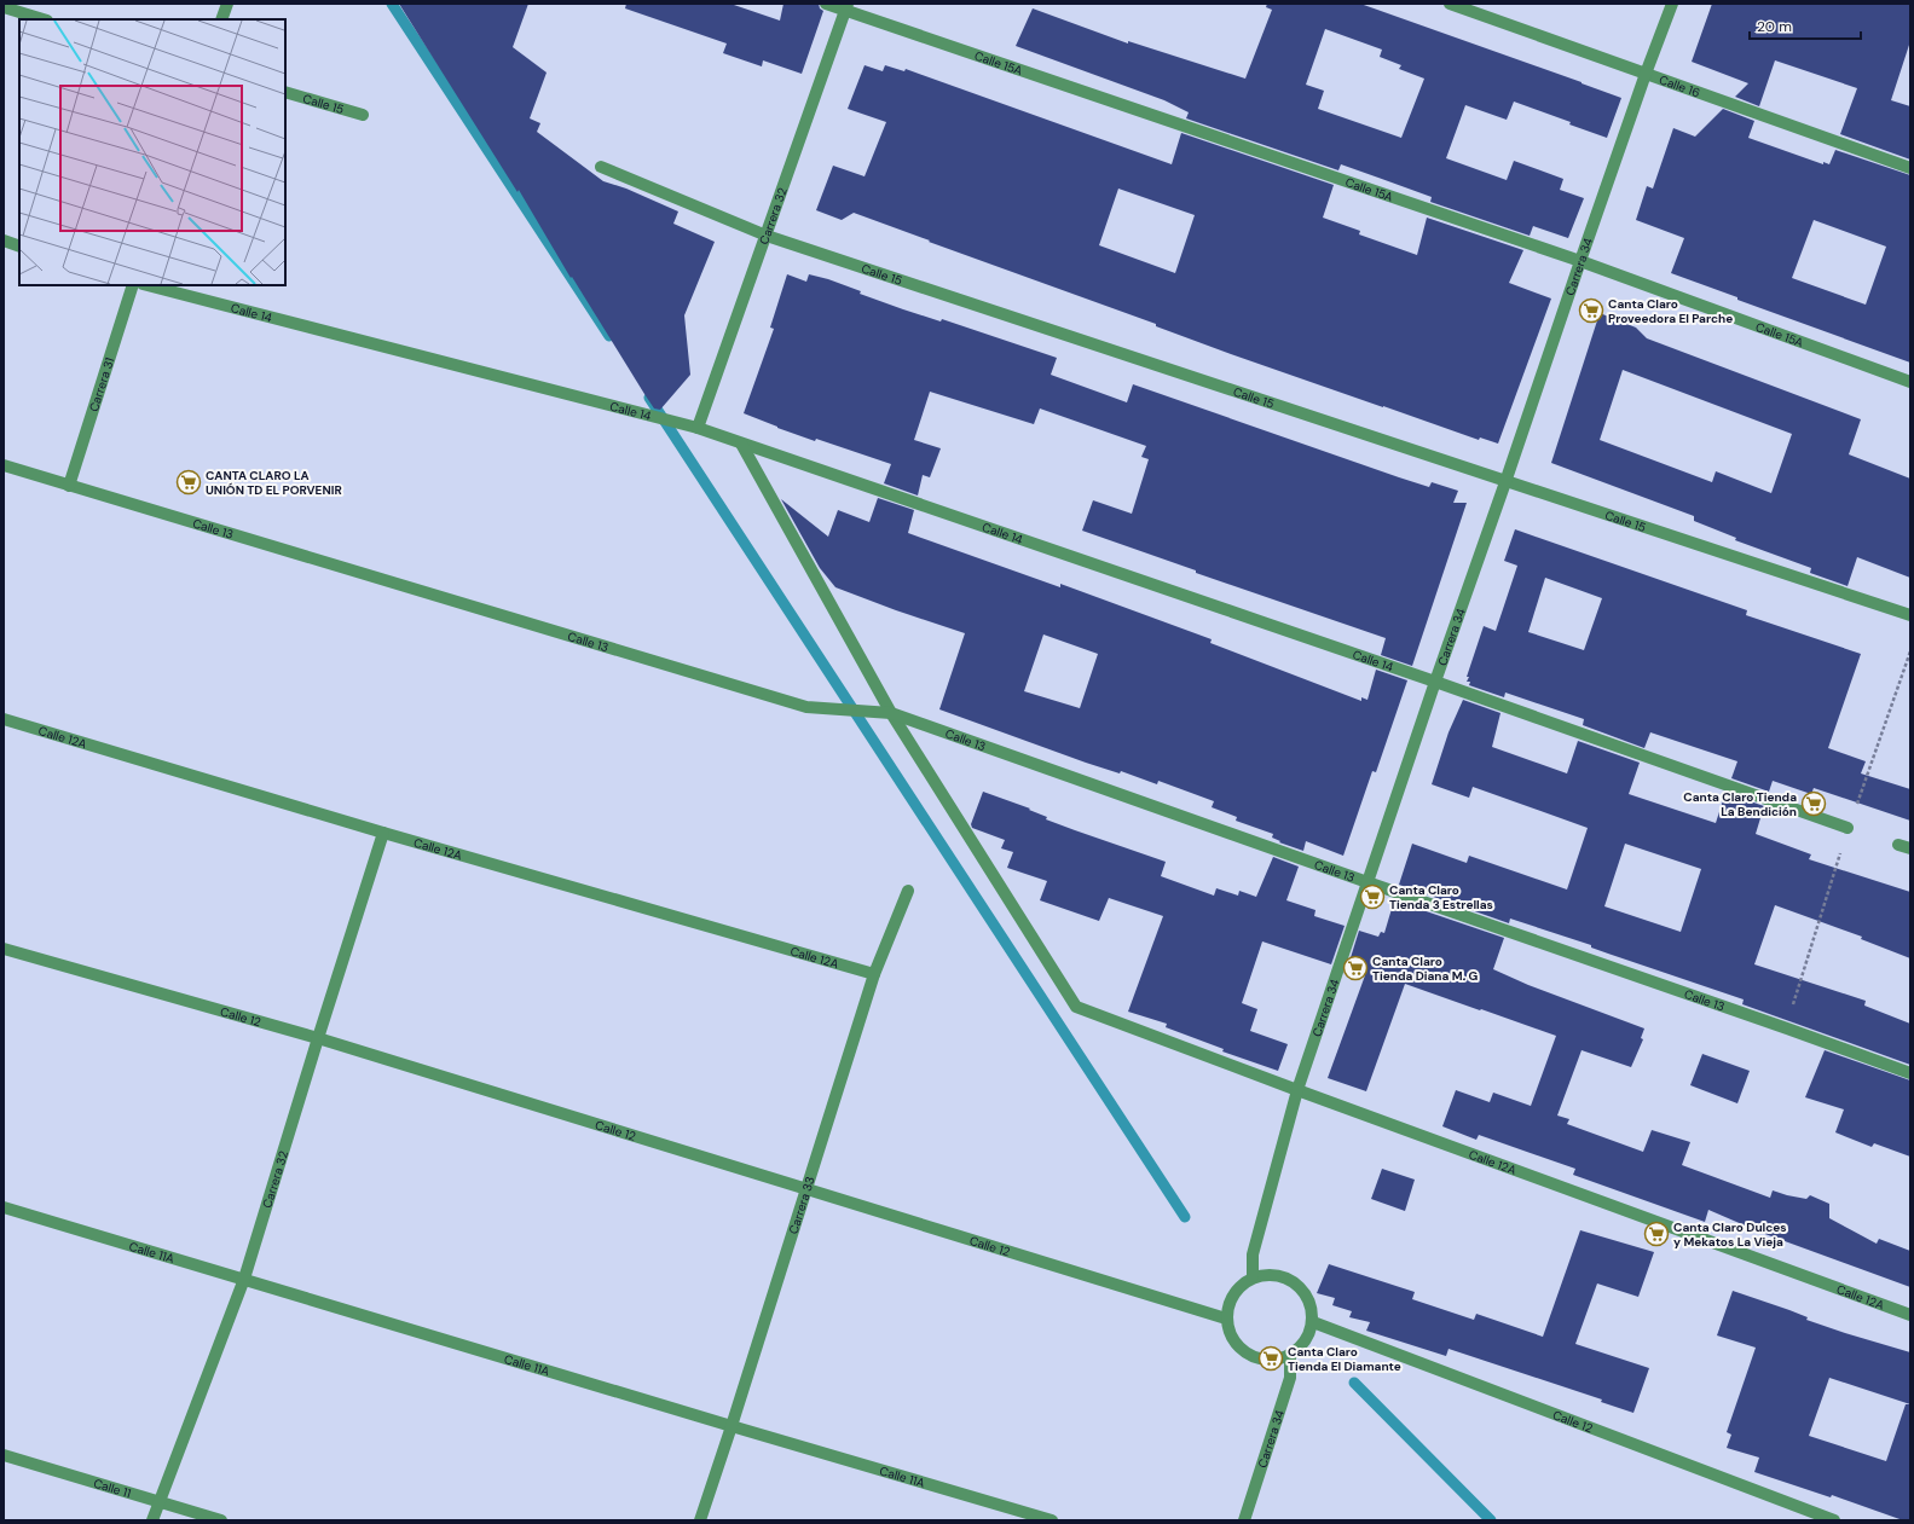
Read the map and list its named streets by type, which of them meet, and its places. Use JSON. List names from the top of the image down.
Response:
{
  "streets": {
    "street": [
      "Calle 15A",
      "Calle 16",
      "Calle 15",
      "Carrera 32",
      "Carrera 34",
      "Calle 14",
      "Carrera 31",
      "Calle 13",
      "Calle 12A",
      "Calle 12",
      "Carrera 33",
      "Calle 11A",
      "Calle 11"
    ]
  },
  "crossings": [
    ["Calle 15A", "Carrera 32"],
    ["Calle 15A", "Carrera 34"],
    ["Calle 16", "Carrera 34"],
    ["Calle 15", "Carrera 32"],
    ["Calle 15", "Carrera 34"],
    ["Carrera 32", "Calle 14"],
    ["Carrera 32", "Calle 12A"],
    ["Carrera 32", "Calle 12"],
    ["Carrera 32", "Calle 11A"],
    ["Carrera 32", "Calle 11"],
    ["Carrera 34", "Calle 14"],
    ["Carrera 34", "Calle 13"],
    ["Carrera 34", "Calle 12A"],
    ["Carrera 34", "Calle 12"],
    ["Carrera 31", "Calle 13"],
    ["Calle 13", "Calle 12A"],
    ["Calle 12A", "Carrera 33"],
    ["Calle 12", "Carrera 33"],
    ["Carrera 33", "Calle 11A"]
  ],
  "places": {
    "supermarket": [
      "Canta Claro Proveedora El Parche",
      "CANTA CLARO LA UNIÓN TD EL PORVENIR",
      "Canta Claro Tienda La Bendición",
      "Canta Claro Tienda 3 Estrellas",
      "Canta Claro Tienda Diana M. G",
      "Canta Claro Dulces y Mekatos La Vieja",
      "Canta Claro Tienda El Diamante"
    ]
  },
  "scale_bar": "20 m"
}
